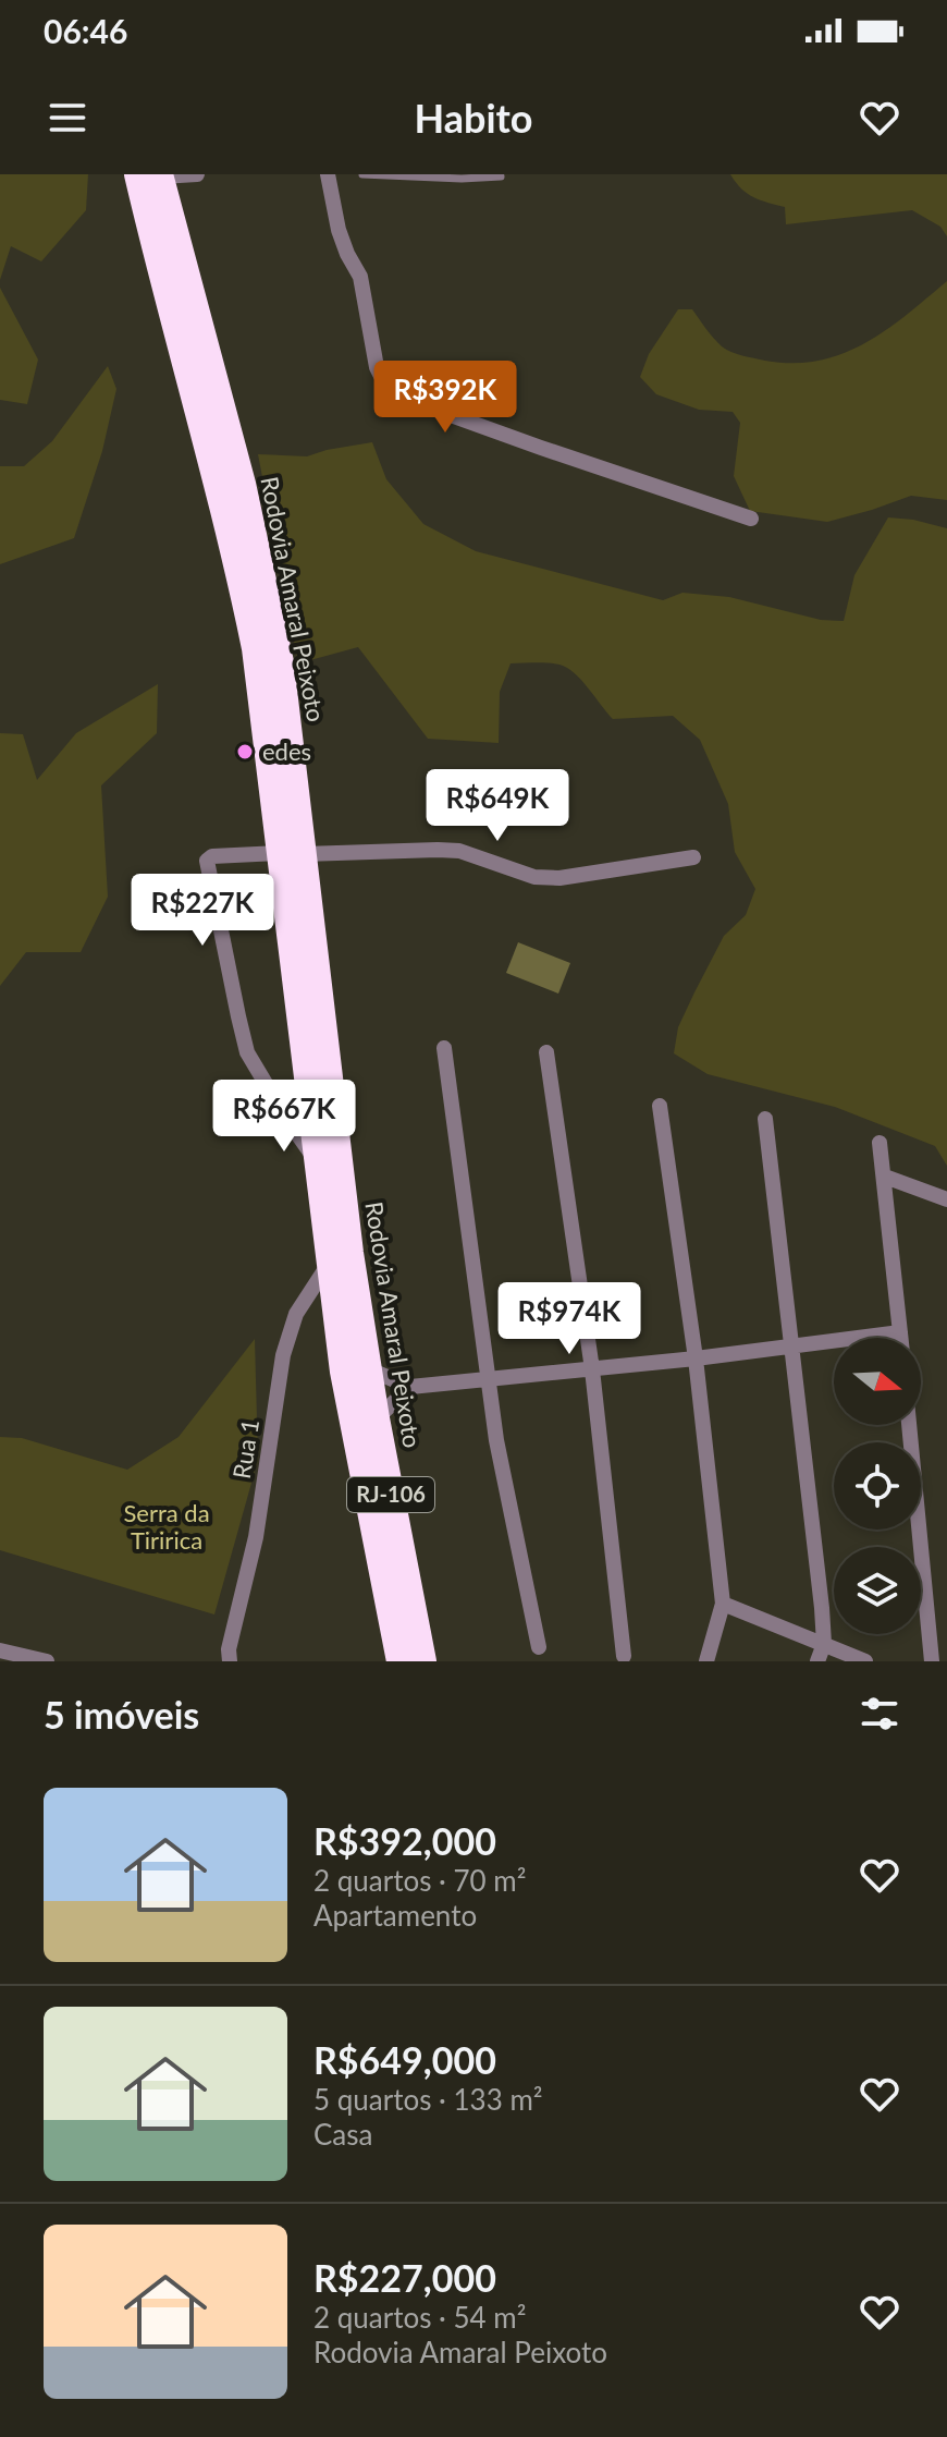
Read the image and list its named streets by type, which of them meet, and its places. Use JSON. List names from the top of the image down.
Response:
{
  "streets": {
    "highway": ["Rodovia Amaral Peixoto", "RJ-106"],
    "street": ["Rua 1"]
  },
  "crossings": [
    ["Rodovia Amaral Peixoto", "Rua 1"]
  ],
  "parks": ["Serra da Tiririca"],
  "places": ["edes"],
  "north": "right",
  "page": {
    "status": "06:46",
    "header": "Habito",
    "price": [
      "R$392K",
      "R$649K",
      "R$227K",
      "R$667K",
      "R$974K"
    ],
    "heading": "5 imóveis",
    "list": [
      {
        "name": "R$392,000",
        "note": "2 quartos · 70 m² · Apartamento"
      },
      {
        "name": "R$649,000",
        "note": "5 quartos · 133 m² · Casa"
      },
      {
        "name": "R$227,000",
        "note": "2 quartos · 54 m² · Rodovia Amaral Peixoto"
      }
    ]
  }
}
